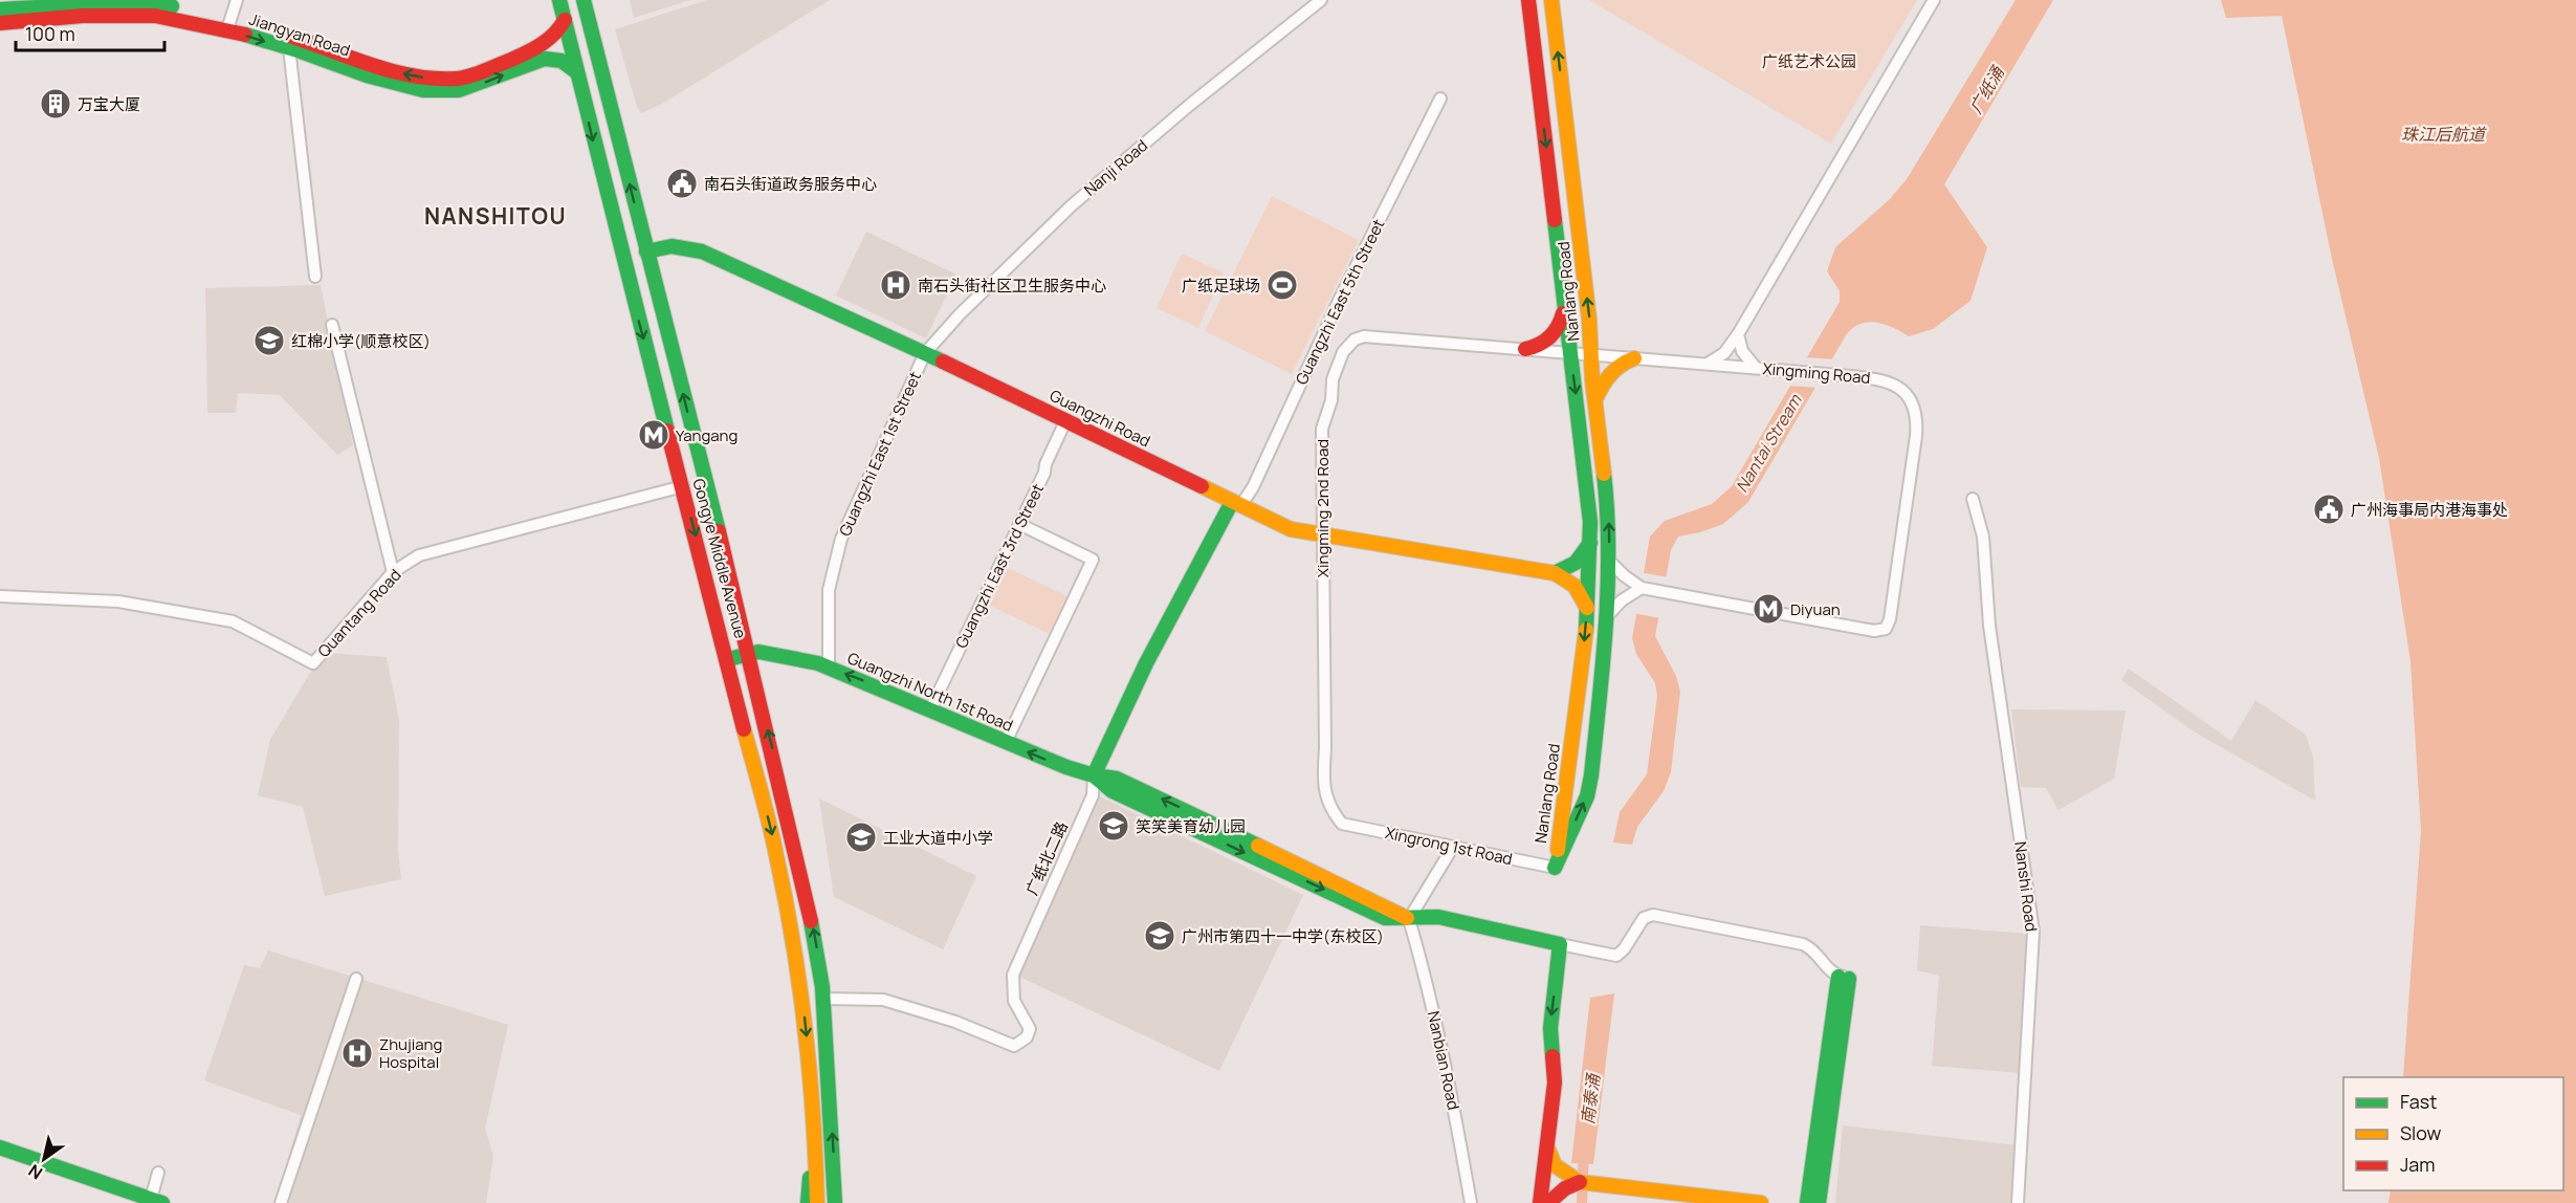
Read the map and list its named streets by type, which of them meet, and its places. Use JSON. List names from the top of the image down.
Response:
{
  "streets": {
    "street": [
      "Jiangyan Road",
      "Nanji Road",
      "Nanlang Road",
      "Guangzhi East 5th Street",
      "Xingming Road",
      "Guangzhi Road",
      "Guangzhi East 1st Street",
      "Xingming 2nd Road",
      "Gongye Middle Avenue",
      "Guangzhi East 3rd Street",
      "Quantang Road",
      "Guangzhi North 1st Road",
      "Xingrong 1st Road",
      "广纸北二路",
      "Nanshi Road",
      "Nanbian Road"
    ]
  },
  "crossings": [
    ["Jiangyan Road", "Gongye Middle Avenue"],
    ["Nanji Road", "Guangzhi Road"],
    ["Nanji Road", "Guangzhi East 1st Street"],
    ["Nanlang Road", "Xingming Road"],
    ["Nanlang Road", "Guangzhi Road"],
    ["Nanlang Road", "Xingming 2nd Road"],
    ["Nanlang Road", "Xingrong 1st Road"],
    ["Guangzhi East 5th Street", "Guangzhi Road"],
    ["Guangzhi East 5th Street", "广纸北二路"],
    ["Xingming Road", "Xingming 2nd Road"],
    ["Guangzhi Road", "Guangzhi East 1st Street"],
    ["Guangzhi Road", "Xingming 2nd Road"],
    ["Guangzhi Road", "Guangzhi East 3rd Street"],
    ["Guangzhi Road", "广纸北二路"],
    ["Guangzhi East 1st Street", "Guangzhi North 1st Road"],
    ["Xingming 2nd Road", "Xingrong 1st Road"],
    ["Gongye Middle Avenue", "Quantang Road"],
    ["Gongye Middle Avenue", "Guangzhi North 1st Road"],
    ["Guangzhi East 3rd Street", "Guangzhi North 1st Road"],
    ["Guangzhi North 1st Road", "广纸北二路"],
    ["Guangzhi North 1st Road", "Nanbian Road"]
  ],
  "districts": ["NANSHITOU"],
  "water": [
    "广纸涌",
    "珠江后航道",
    "Nantai Stream",
    "南泰涌"
  ],
  "parks": ["广纸艺术公园"],
  "places": {
    "building": ["万宝大厦"],
    "public building": ["南石头街道政务服务中心", "广州海事局内港海事处"],
    "hospital": ["南石头街社区卫生服务中心", "Zhujiang Hospital"],
    "sports": ["广纸足球场"],
    "school or university": [
      "红棉小学(顺意校区)",
      "笑笑美育幼儿园",
      "工业大道中小学",
      "广州市第四十一中学(东校区)"
    ],
    "metro station": ["Yangang", "Diyuan"]
  },
  "legend": ["Fast", "Slow", "Jam"],
  "scale_bar": "100 m",
  "north": "bottom left"
}
